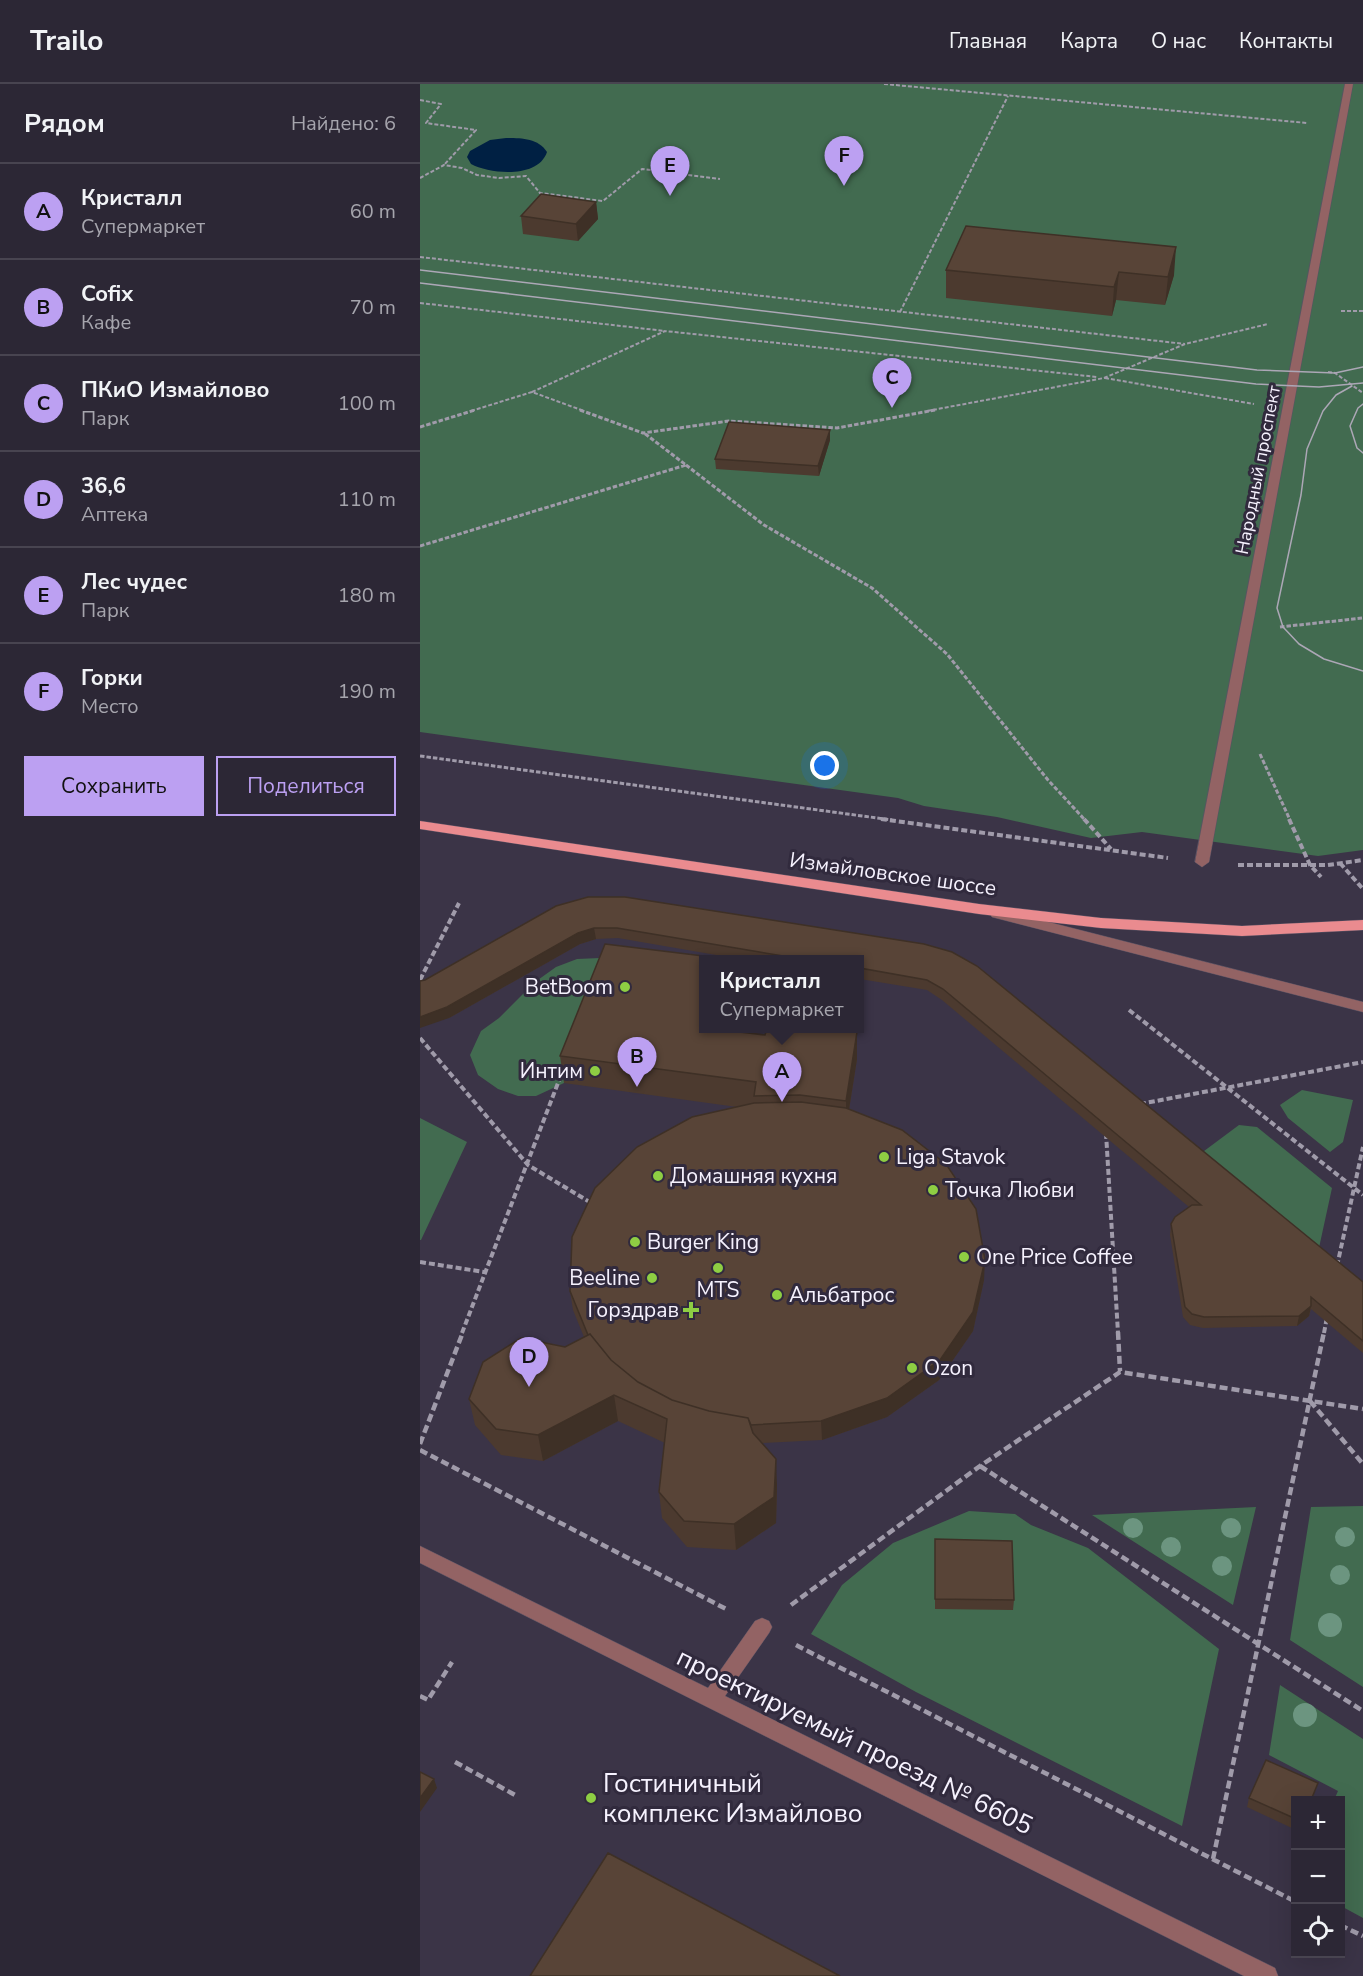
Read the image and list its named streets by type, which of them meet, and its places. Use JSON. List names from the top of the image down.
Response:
{
  "streets": {
    "main road": ["Измайловское шоссе"],
    "street": ["Народный проспект", "проектируемый проезд № 6605"]
  },
  "places": {
    "other": [
      "BetBoom",
      "Интим",
      "Liga Stavok",
      "Домашняя кухня",
      "Точка Любви",
      "Burger King",
      "One Price Coffee",
      "MTS",
      "Beeline",
      "Альбатрос",
      "Ozon",
      "Гостиничный комплекс Измайлово"
    ],
    "health": ["Горздрав"]
  },
  "page": {
    "header": "Trailo",
    "nav": [
      "Главная",
      "Карта",
      "О нас",
      "Контакты"
    ],
    "heading": ["Рядом", "Найдено: 6"],
    "pins": [
      "F",
      "E",
      "C",
      "B",
      "A",
      "D"
    ],
    "list": [
      {
        "mark": "A",
        "name": "Кристалл",
        "note": "Супермаркет",
        "value": "60 m"
      },
      {
        "mark": "B",
        "name": "Cofix",
        "note": "Кафе",
        "value": "70 m"
      },
      {
        "mark": "C",
        "name": "ПКиО Измайлово",
        "note": "Парк",
        "value": "100 m"
      },
      {
        "mark": "D",
        "name": "36,6",
        "note": "Аптека",
        "value": "110 m"
      },
      {
        "mark": "E",
        "name": "Лес чудес",
        "note": "Парк",
        "value": "180 m"
      },
      {
        "mark": "F",
        "name": "Горки",
        "note": "Место",
        "value": "190 m"
      }
    ],
    "buttons": ["Сохранить", "Поделиться"],
    "popup": ["Кристалл", "Супермаркет"],
    "map_buttons": ["+", "−"]
  }
}
